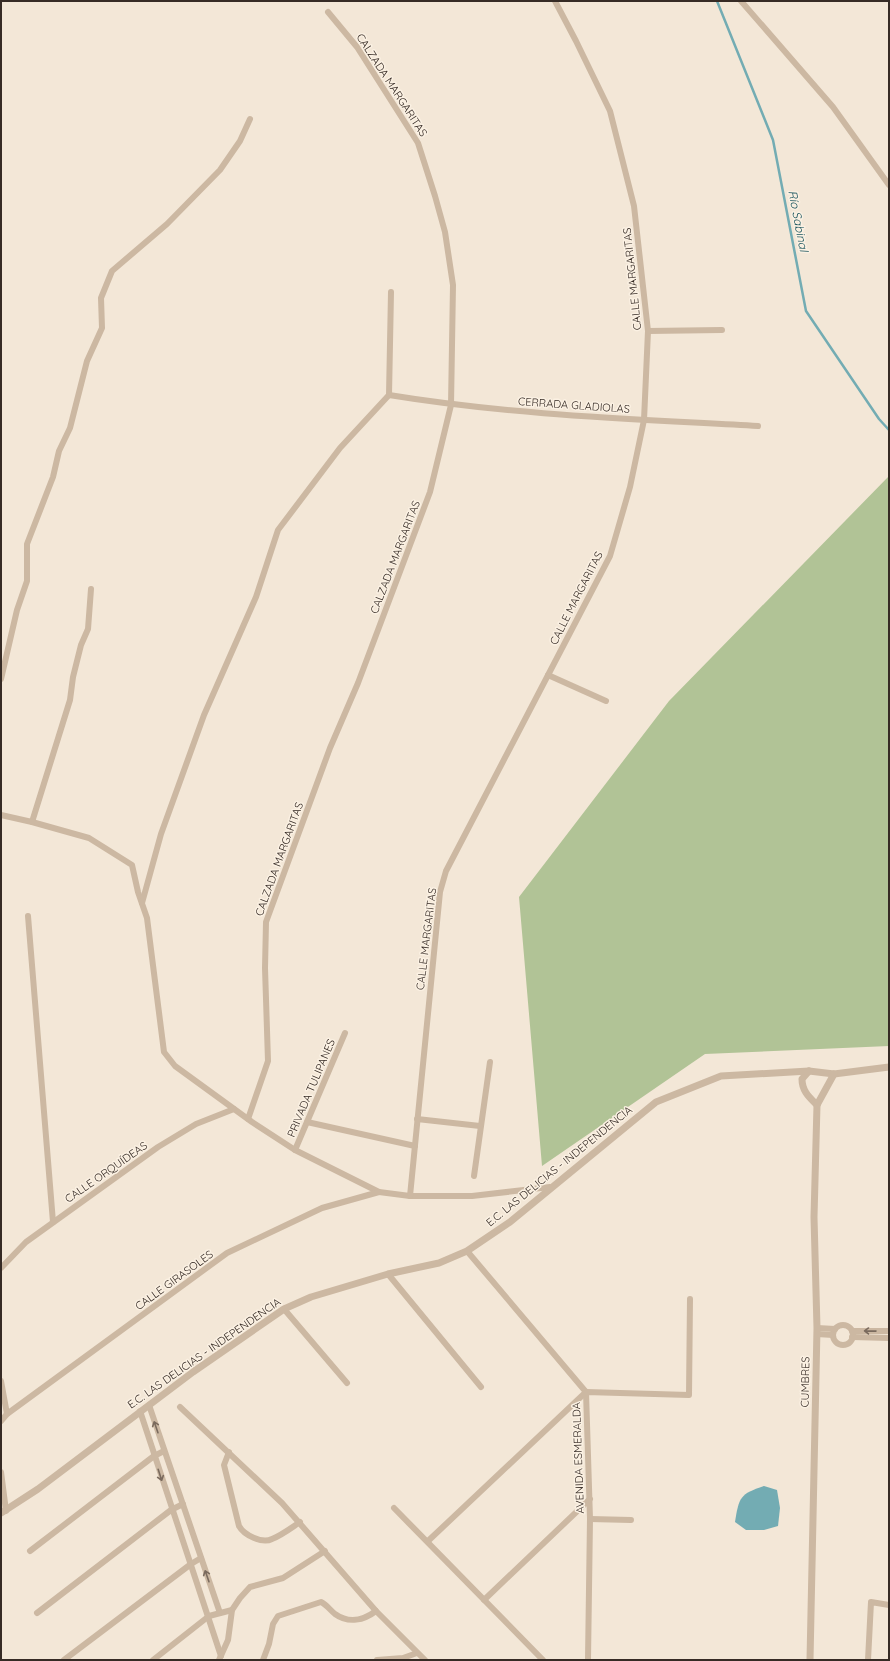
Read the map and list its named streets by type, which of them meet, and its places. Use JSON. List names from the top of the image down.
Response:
{
  "streets": {
    "street": [
      "CALZADA MARGARITAS",
      "CALLE MARGARITAS",
      "CERRADA GLADIOLAS",
      "PRIVADA TULIPANES",
      "E.C. LAS DELICIAS - INDEPENDENCIA",
      "CALLE ORQUÍDEAS",
      "CALLE GIRASOLES",
      "CUMBRES",
      "AVENIDA ESMERALDA"
    ]
  },
  "crossings": [
    ["CALZADA MARGARITAS", "CERRADA GLADIOLAS"],
    ["CALLE MARGARITAS", "CERRADA GLADIOLAS"],
    ["E.C. LAS DELICIAS - INDEPENDENCIA", "CUMBRES"],
    ["E.C. LAS DELICIAS - INDEPENDENCIA", "AVENIDA ESMERALDA"]
  ],
  "water": ["Río Sabinal"]
}
